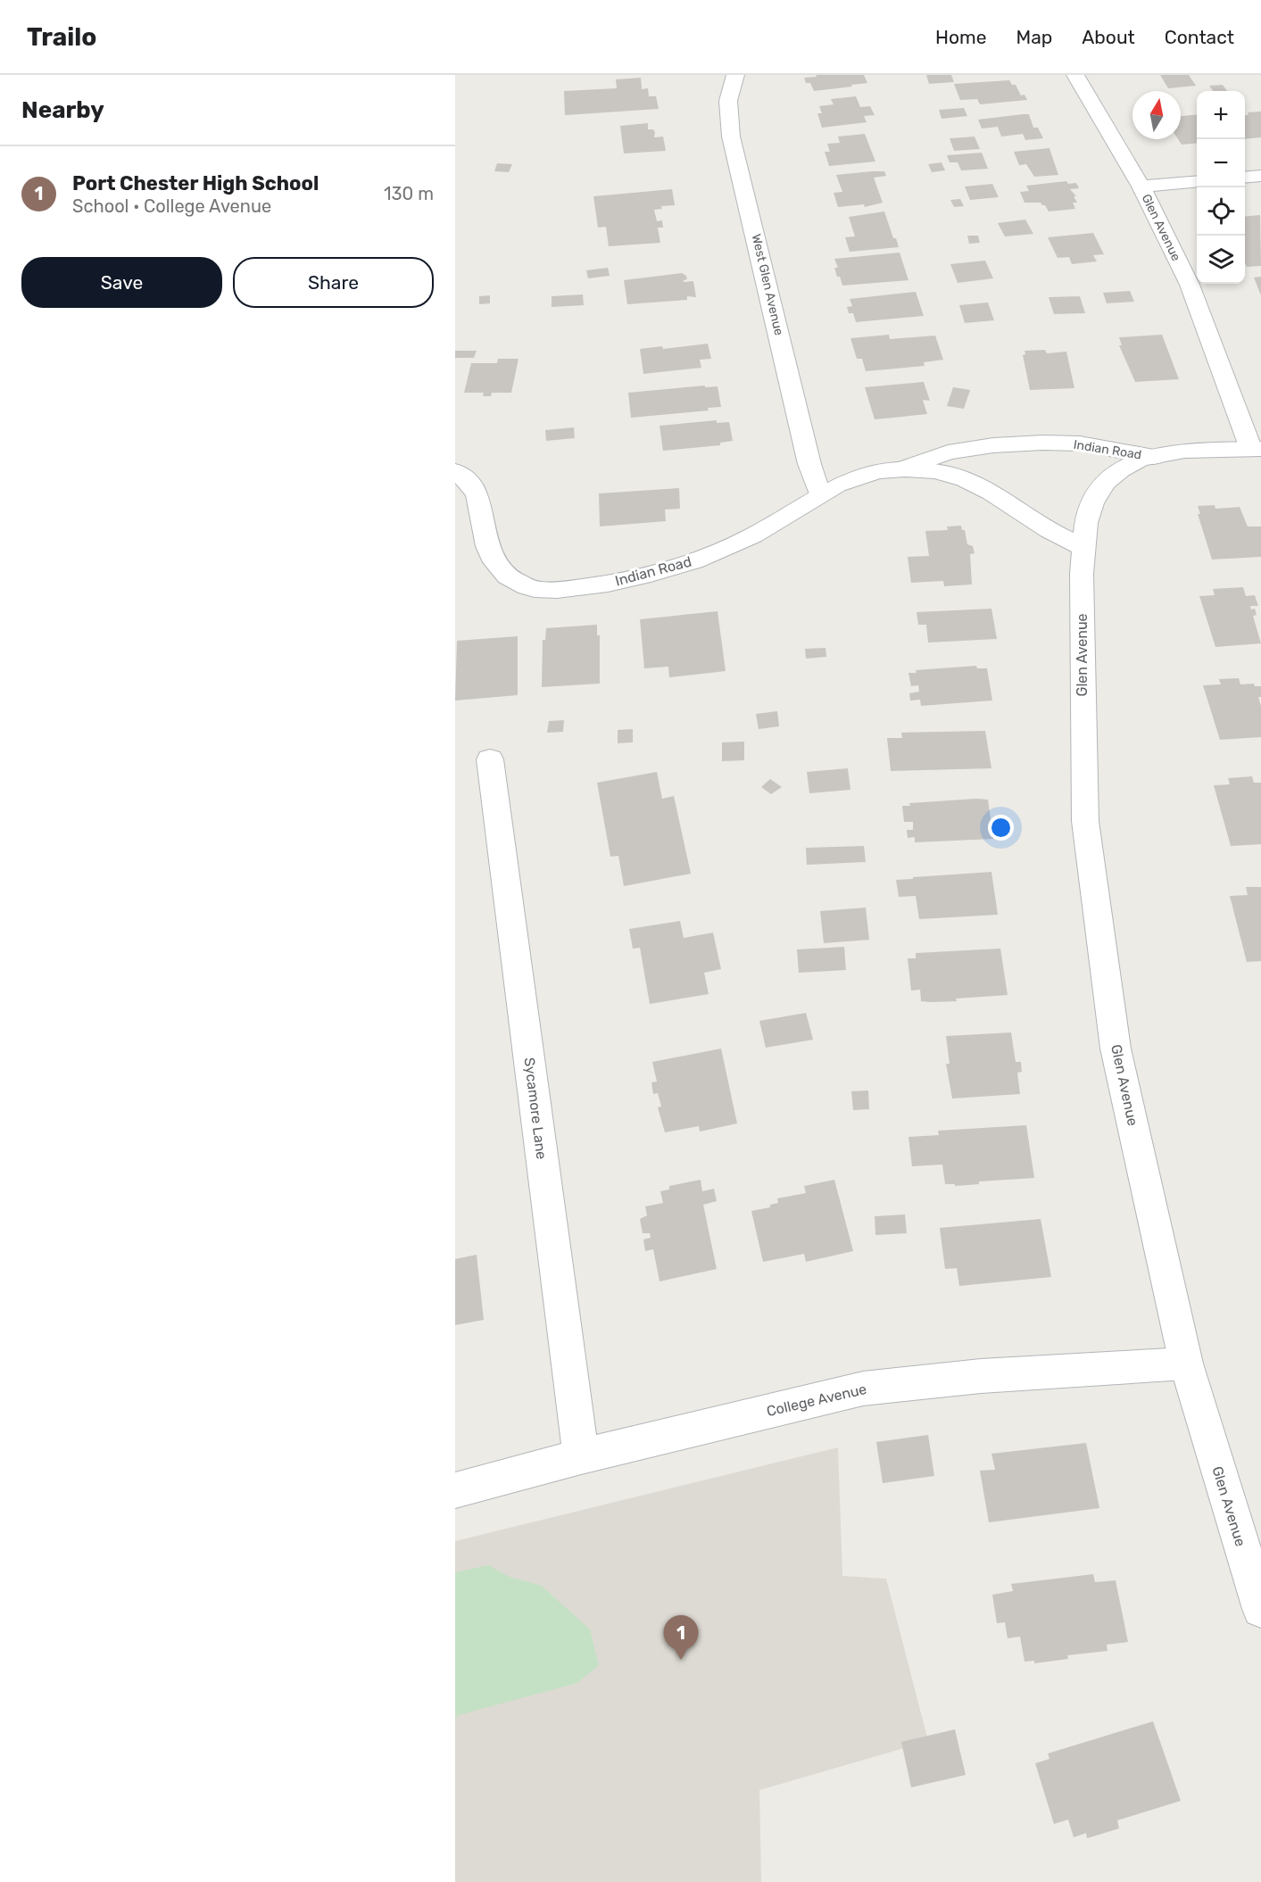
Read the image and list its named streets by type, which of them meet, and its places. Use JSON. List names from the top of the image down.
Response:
{
  "streets": {
    "street": [
      "Glen Avenue",
      "West Glen Avenue",
      "Indian Road",
      "Sycamore Lane",
      "College Avenue"
    ]
  },
  "crossings": [
    ["Glen Avenue", "Indian Road"],
    ["Glen Avenue", "College Avenue"],
    ["West Glen Avenue", "Indian Road"],
    ["Sycamore Lane", "College Avenue"]
  ],
  "north": "top",
  "page": {
    "header": "Trailo",
    "nav": [
      "Home",
      "Map",
      "About",
      "Contact"
    ],
    "heading": "Nearby",
    "map_buttons": ["+", "−"],
    "list": [
      {
        "mark": "1",
        "name": "Port Chester High School",
        "note": "School · College Avenue",
        "value": "130 m"
      }
    ],
    "buttons": ["Save", "Share"],
    "pins": "1"
  }
}
